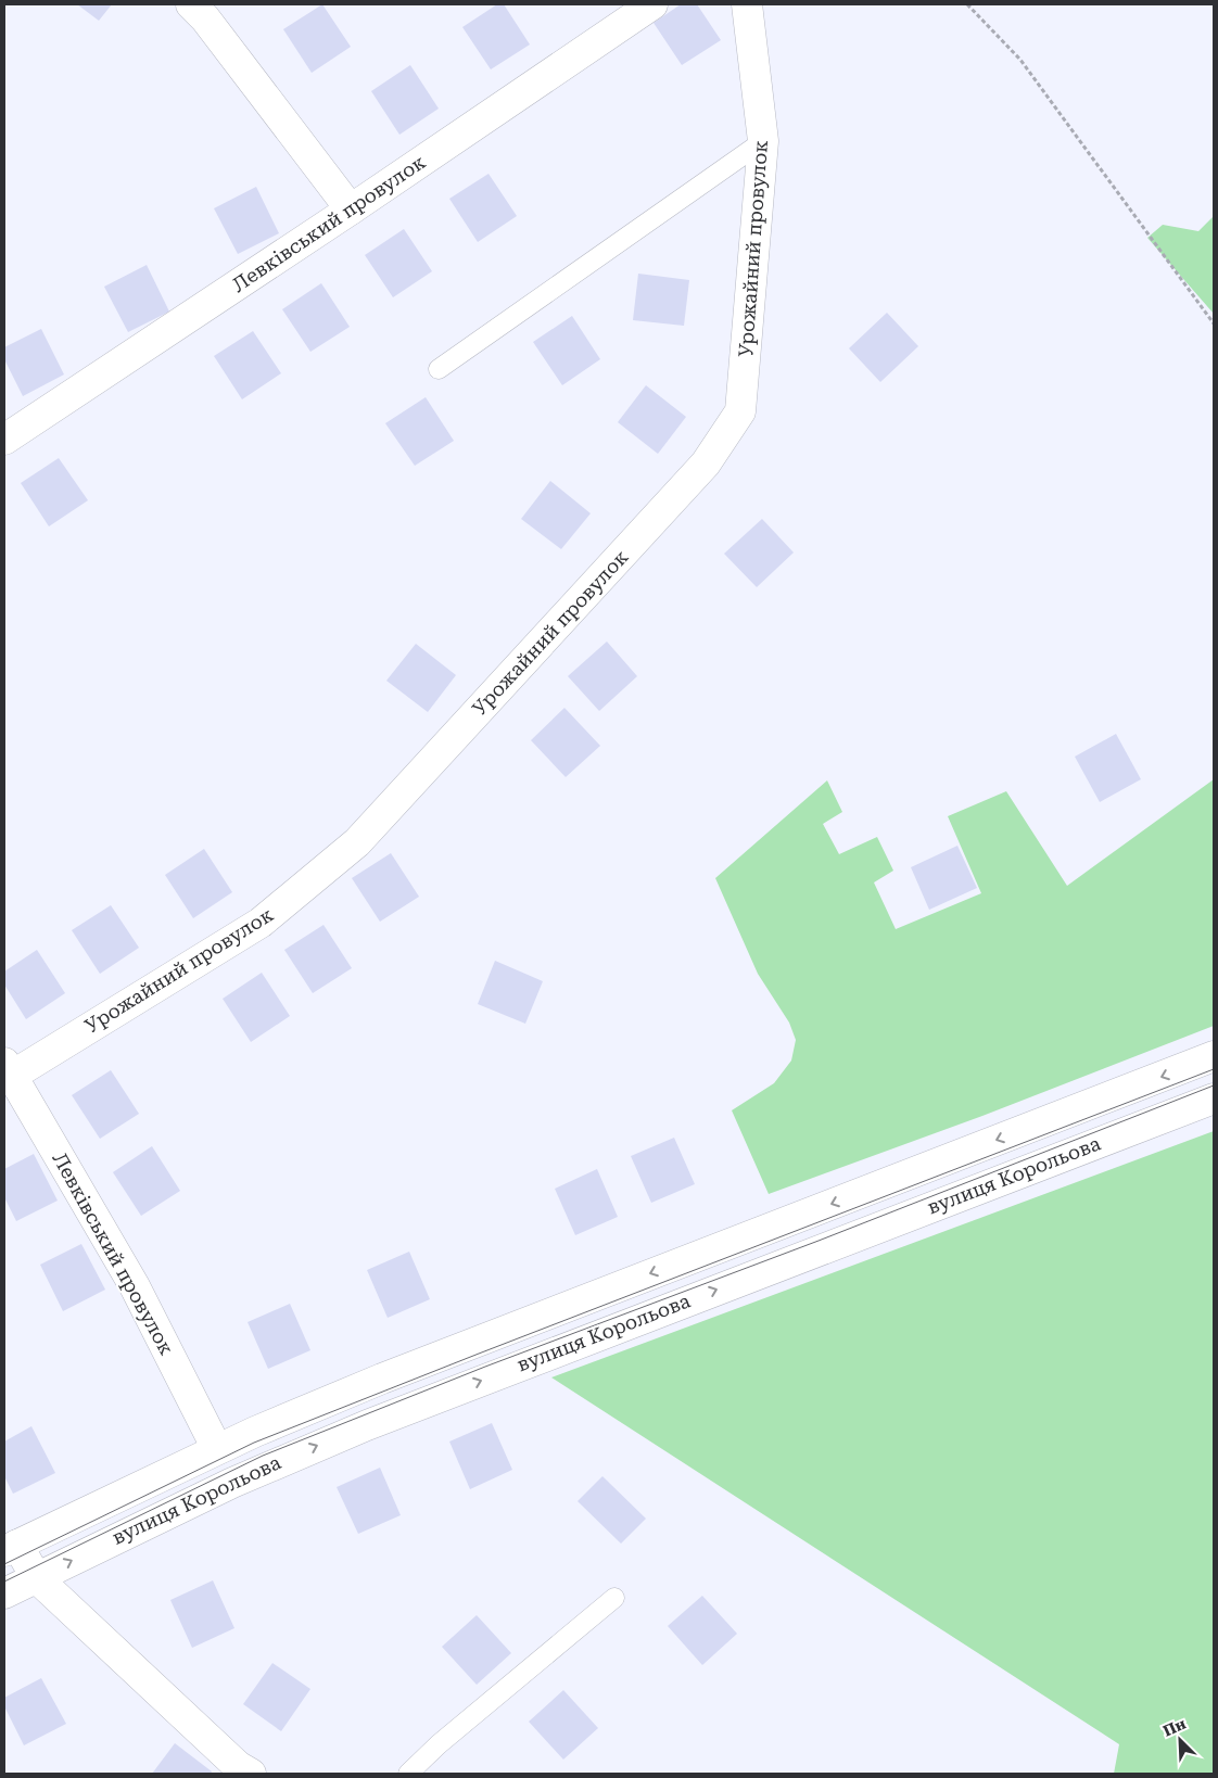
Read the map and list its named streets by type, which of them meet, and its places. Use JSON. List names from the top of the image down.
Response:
{
  "streets": {
    "street": ["Левківський провулок", "Урожайний провулок", "вулиця Корольова"]
  },
  "crossings": [
    ["Левківський провулок", "Урожайний провулок"],
    ["Левківський провулок", "вулиця Корольова"]
  ],
  "north": "top left"
}
